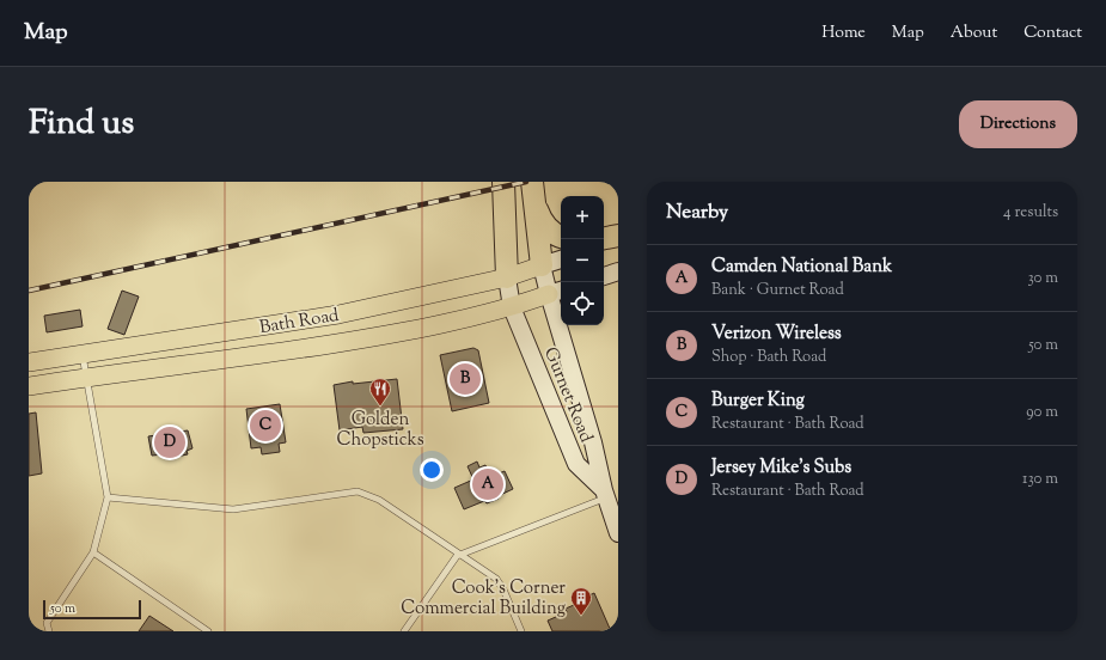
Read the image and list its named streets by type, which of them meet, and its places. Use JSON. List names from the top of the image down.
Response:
{
  "streets": {
    "main road": ["Bath Road", "Gurnet Road"]
  },
  "crossings": [
    ["Bath Road", "Gurnet Road"]
  ],
  "places": {
    "restaurant": ["Golden Chopsticks"],
    "building": ["Cook's Corner Commercial Building"]
  },
  "scale_bar": "50 m",
  "page": {
    "header": "Map",
    "nav": [
      "Home",
      "Map",
      "About",
      "Contact"
    ],
    "title": "Find us",
    "buttons": "Directions",
    "heading": ["Nearby", "4 results"],
    "map_buttons": ["+", "−"],
    "list": [
      {
        "mark": "A",
        "name": "Camden National Bank",
        "note": "Bank · Gurnet Road",
        "value": "30 m"
      },
      {
        "mark": "B",
        "name": "Verizon Wireless",
        "note": "Shop · Bath Road",
        "value": "50 m"
      },
      {
        "mark": "C",
        "name": "Burger King",
        "note": "Restaurant · Bath Road",
        "value": "90 m"
      },
      {
        "mark": "D",
        "name": "Jersey Mike's Subs",
        "note": "Restaurant · Bath Road",
        "value": "130 m"
      }
    ],
    "pins": [
      "B",
      "C",
      "D",
      "A"
    ],
    "scale": "50 m"
  }
}
